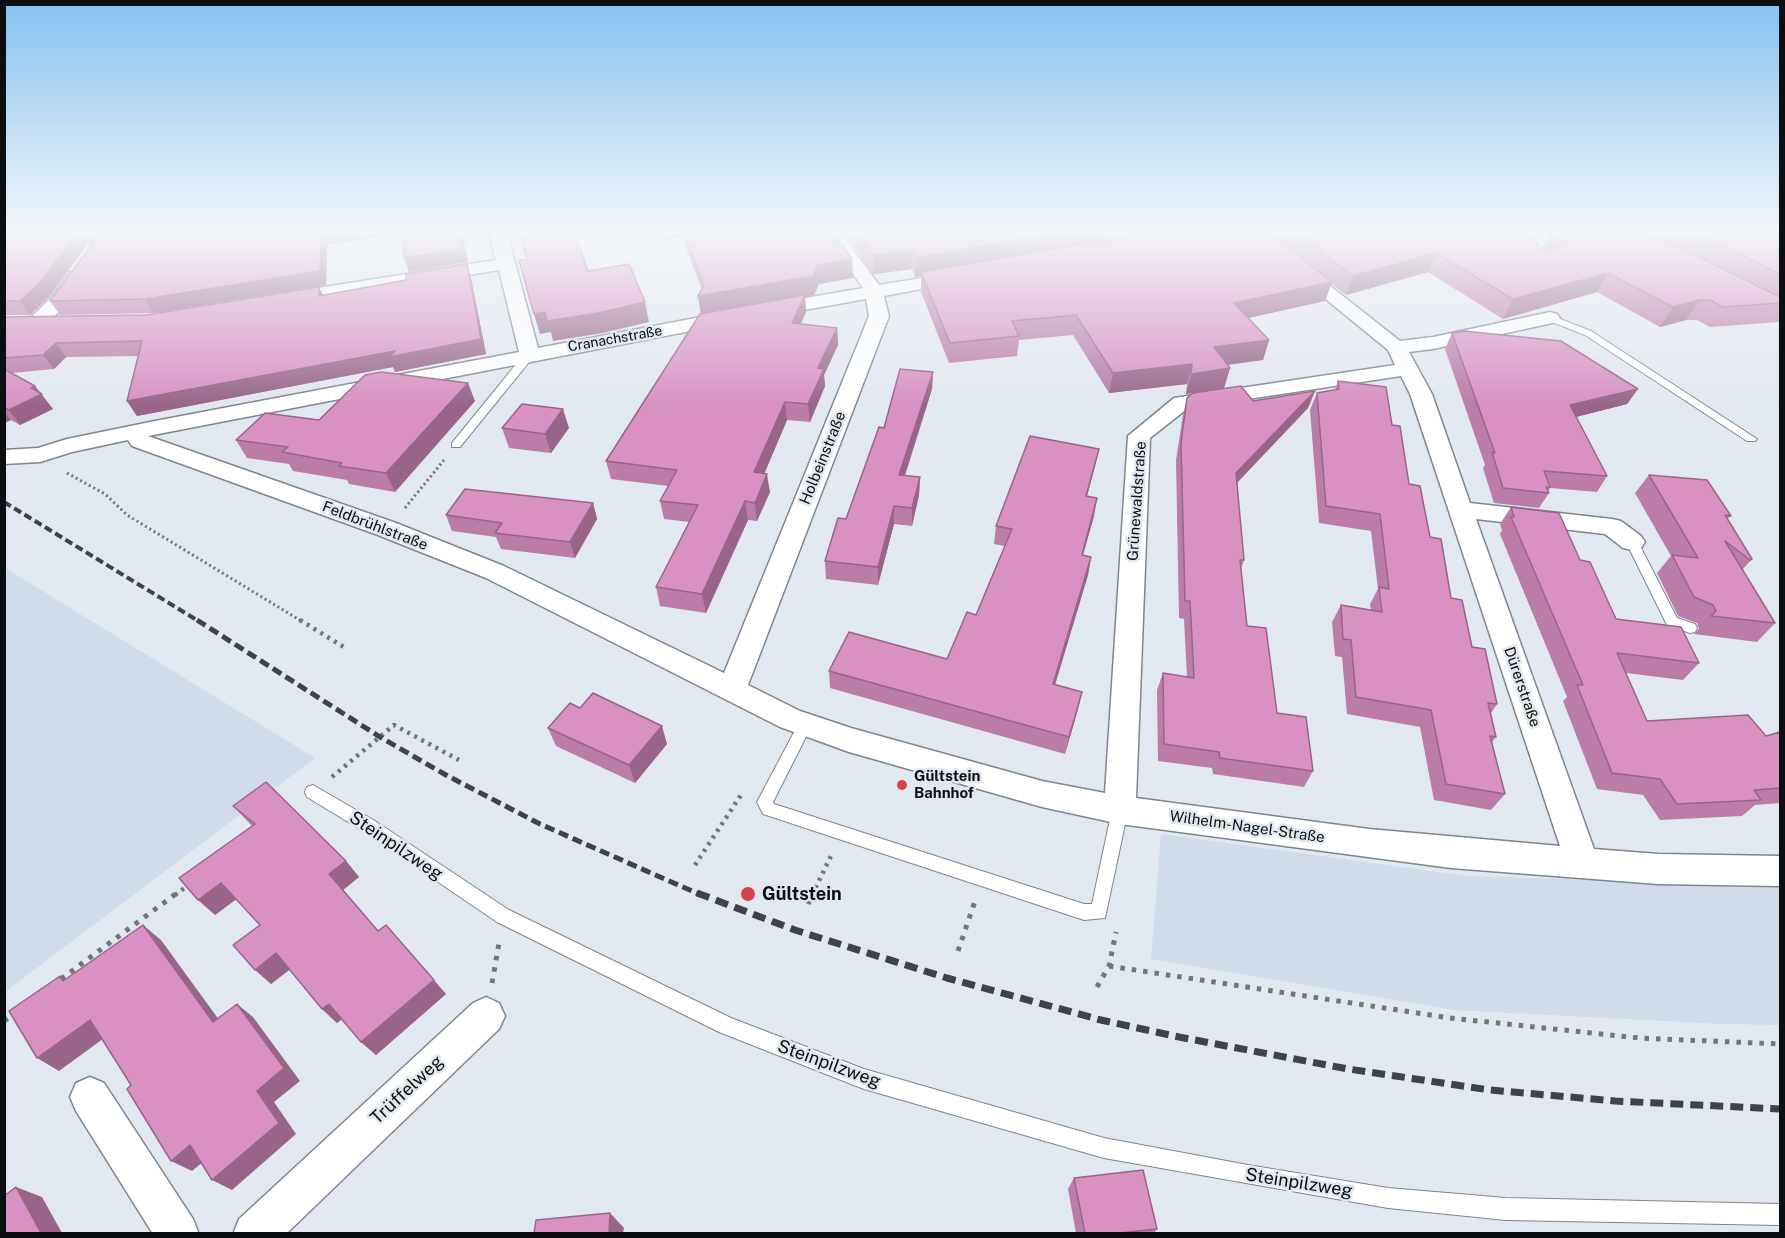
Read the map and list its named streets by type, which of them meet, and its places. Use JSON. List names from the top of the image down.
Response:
{
  "streets": {
    "street": [
      "Cranachstraße",
      "Holbeinstraße",
      "Grünewaldstraße",
      "Feldbrühlstraße",
      "Dürerstraße",
      "Wilhelm-Nagel-Straße",
      "Trüffelweg"
    ],
    "lane": ["Steinpilzweg"]
  },
  "crossings": [
    ["Cranachstraße", "Holbeinstraße"],
    ["Cranachstraße", "Feldbrühlstraße"],
    ["Holbeinstraße", "Feldbrühlstraße"],
    ["Holbeinstraße", "Wilhelm-Nagel-Straße"],
    ["Grünewaldstraße", "Dürerstraße"],
    ["Grünewaldstraße", "Wilhelm-Nagel-Straße"],
    ["Feldbrühlstraße", "Wilhelm-Nagel-Straße"],
    ["Dürerstraße", "Wilhelm-Nagel-Straße"]
  ],
  "places": ["Gültstein Bahnhof", "Gültstein"]
}
